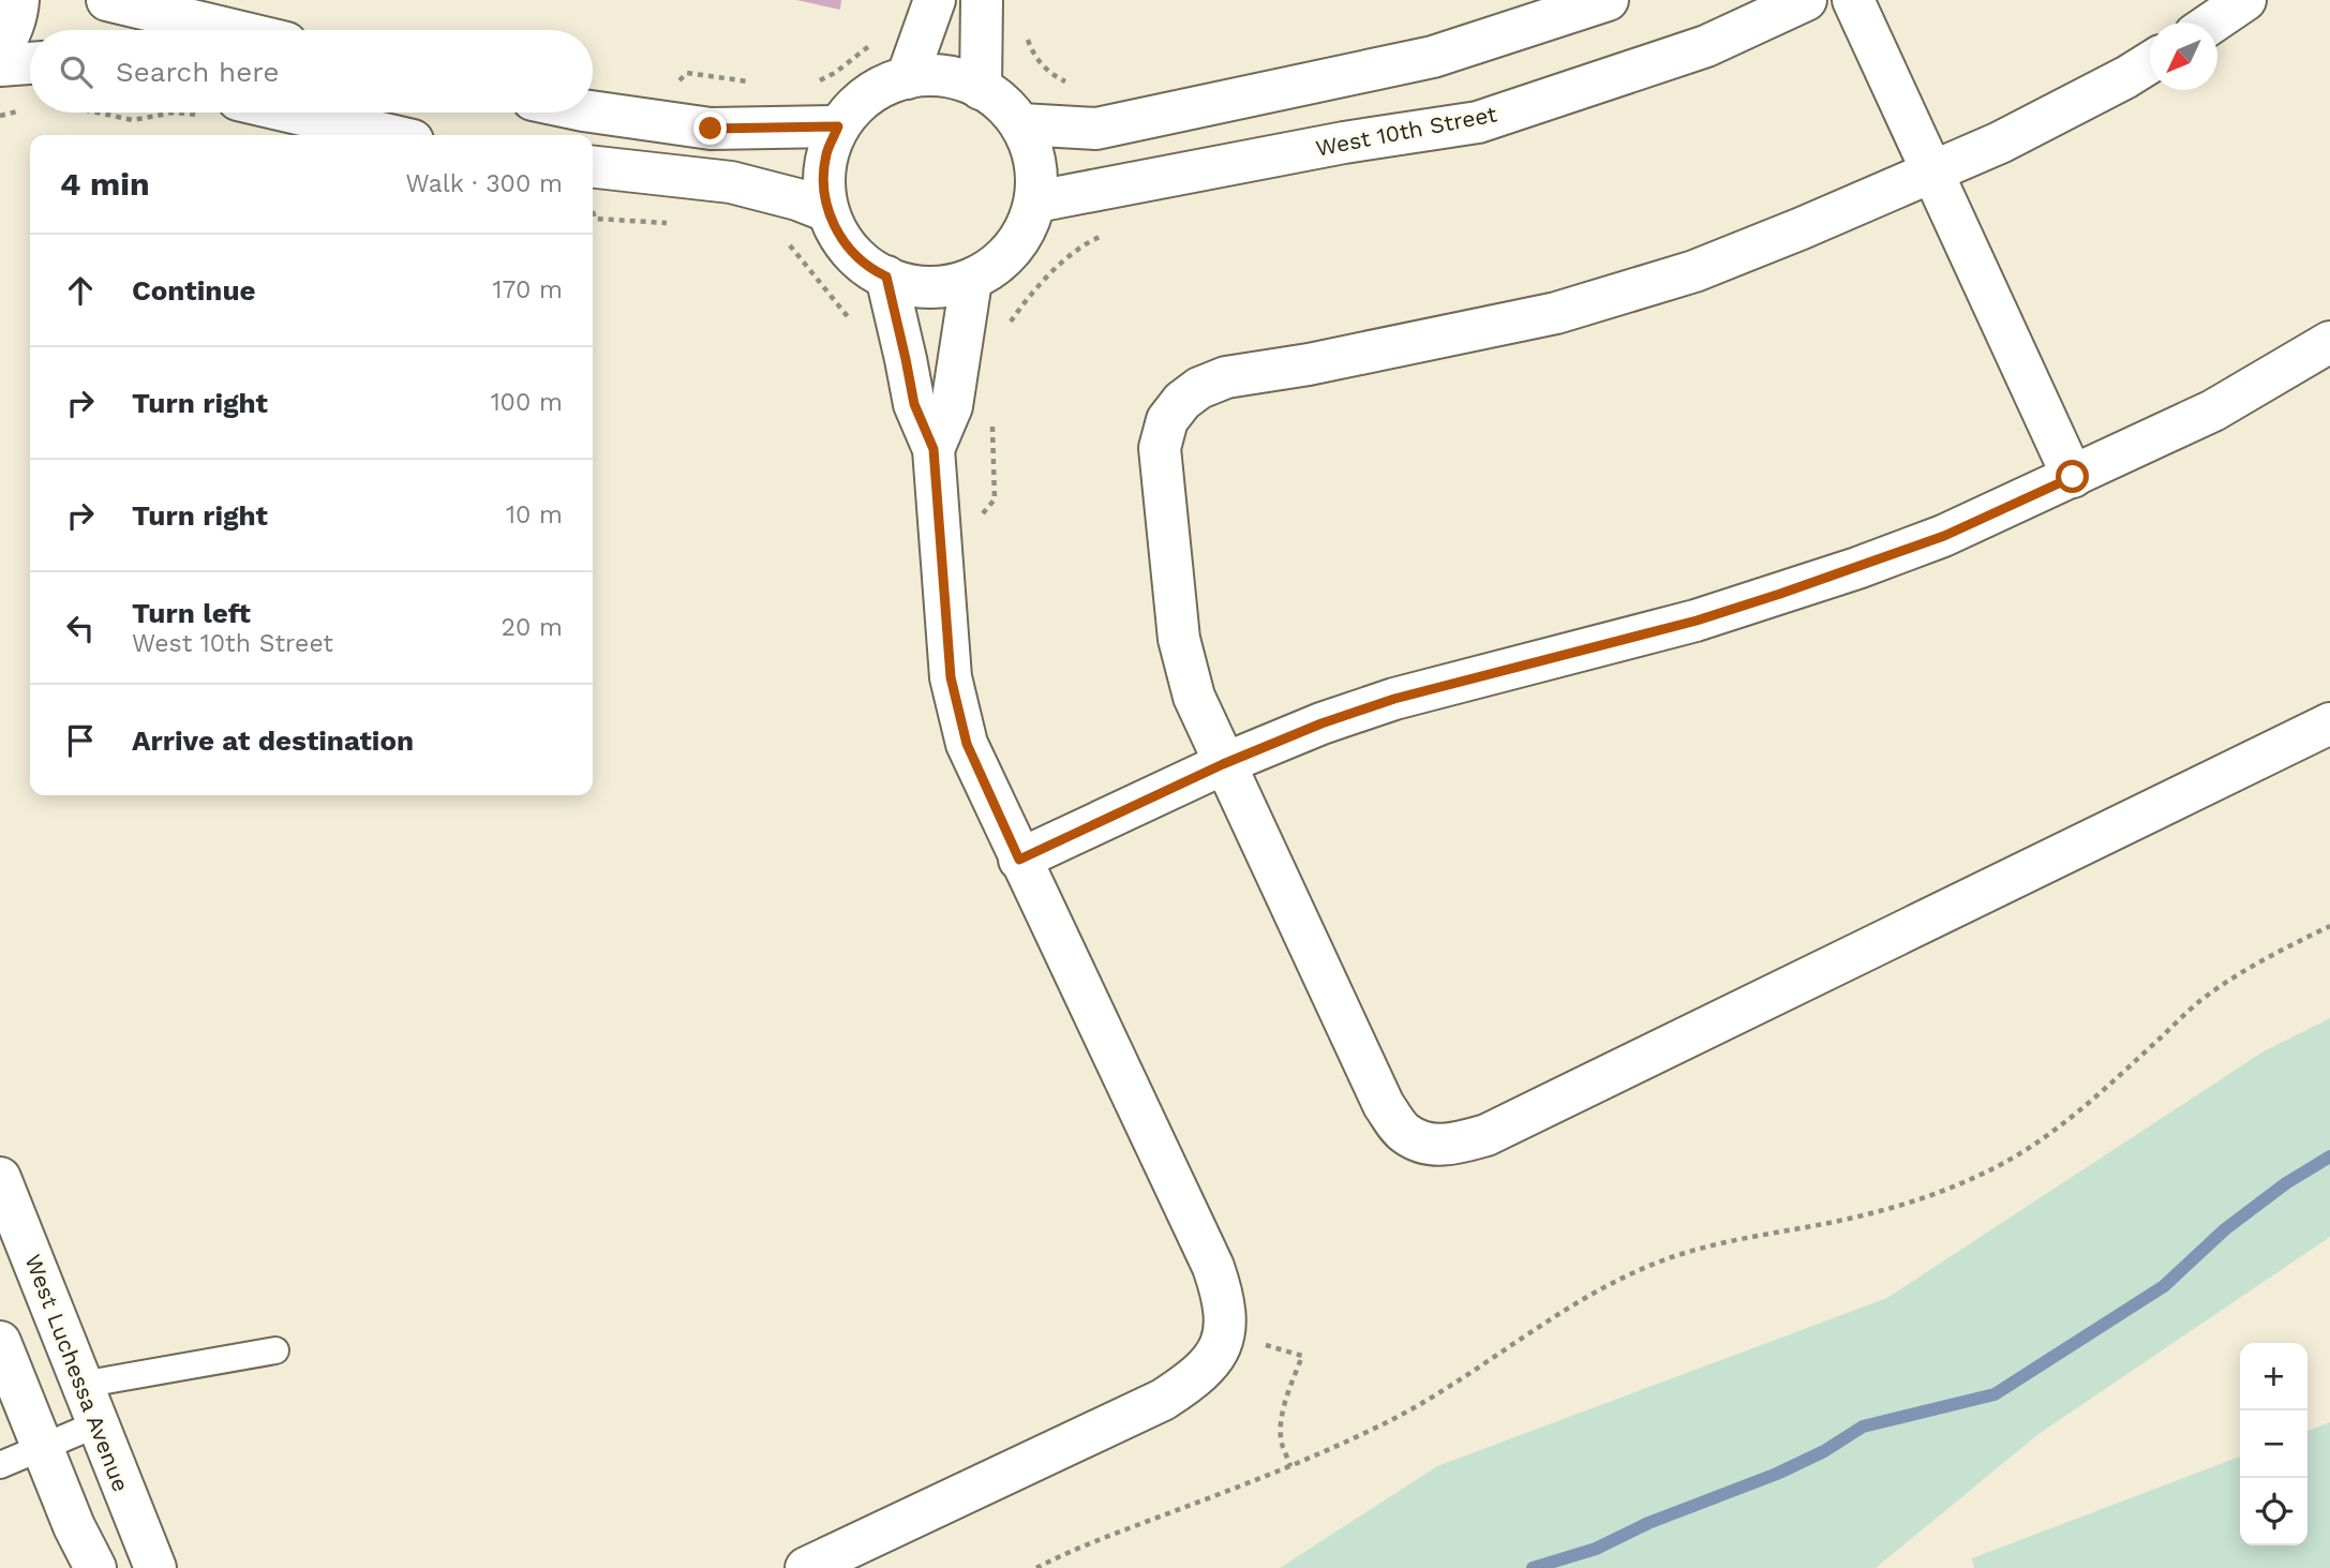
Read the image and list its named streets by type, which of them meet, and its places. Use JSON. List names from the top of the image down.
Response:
{
  "streets": {
    "street": ["West 10th Street", "West Luchessa Avenue"]
  },
  "north": "bottom left",
  "page": {
    "search": "Search here",
    "heading": ["4 min", "Walk · 300 m"],
    "list": [
      ["Continue", "170 m"],
      ["Turn right", "100 m"],
      ["Turn right", "10 m"],
      ["Turn left", "West 10th Street", "20 m"],
      "Arrive at destination"
    ],
    "map_buttons": ["+", "−"]
  }
}
